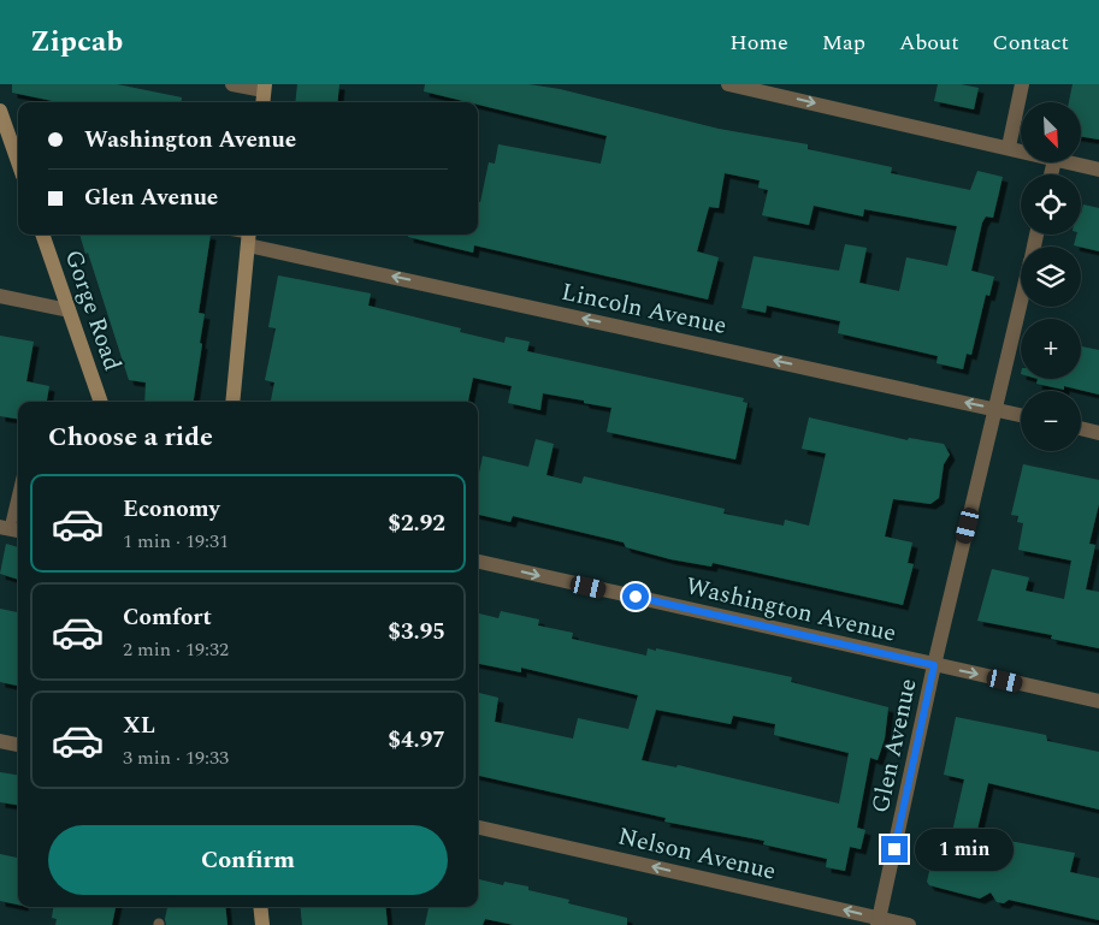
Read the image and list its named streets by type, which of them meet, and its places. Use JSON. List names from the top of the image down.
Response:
{
  "streets": {
    "main road": ["Gorge Road"],
    "street": [
      "Lincoln Avenue",
      "Washington Avenue",
      "Glen Avenue",
      "Nelson Avenue"
    ]
  },
  "crossings": [
    ["Lincoln Avenue", "Glen Avenue"],
    ["Washington Avenue", "Glen Avenue"],
    ["Glen Avenue", "Nelson Avenue"]
  ],
  "one_way": ["Lincoln Avenue", "Washington Avenue", "Nelson Avenue"],
  "north": "bottom right",
  "page": {
    "header": "Zipcab",
    "nav": [
      "Home",
      "Map",
      "About",
      "Contact"
    ],
    "map_buttons": ["+", "−"],
    "banner": ["Washington Avenue", "Glen Avenue"],
    "heading": "Choose a ride",
    "list": [
      {
        "name": "Economy",
        "note": "1 min · 19:31",
        "value": "$2.92"
      },
      {
        "name": "Comfort",
        "note": "2 min · 19:32",
        "value": "$3.95"
      },
      {
        "name": "XL",
        "note": "3 min · 19:33",
        "value": "$4.97"
      }
    ],
    "buttons": "Confirm",
    "bubble": "1 min"
  }
}
